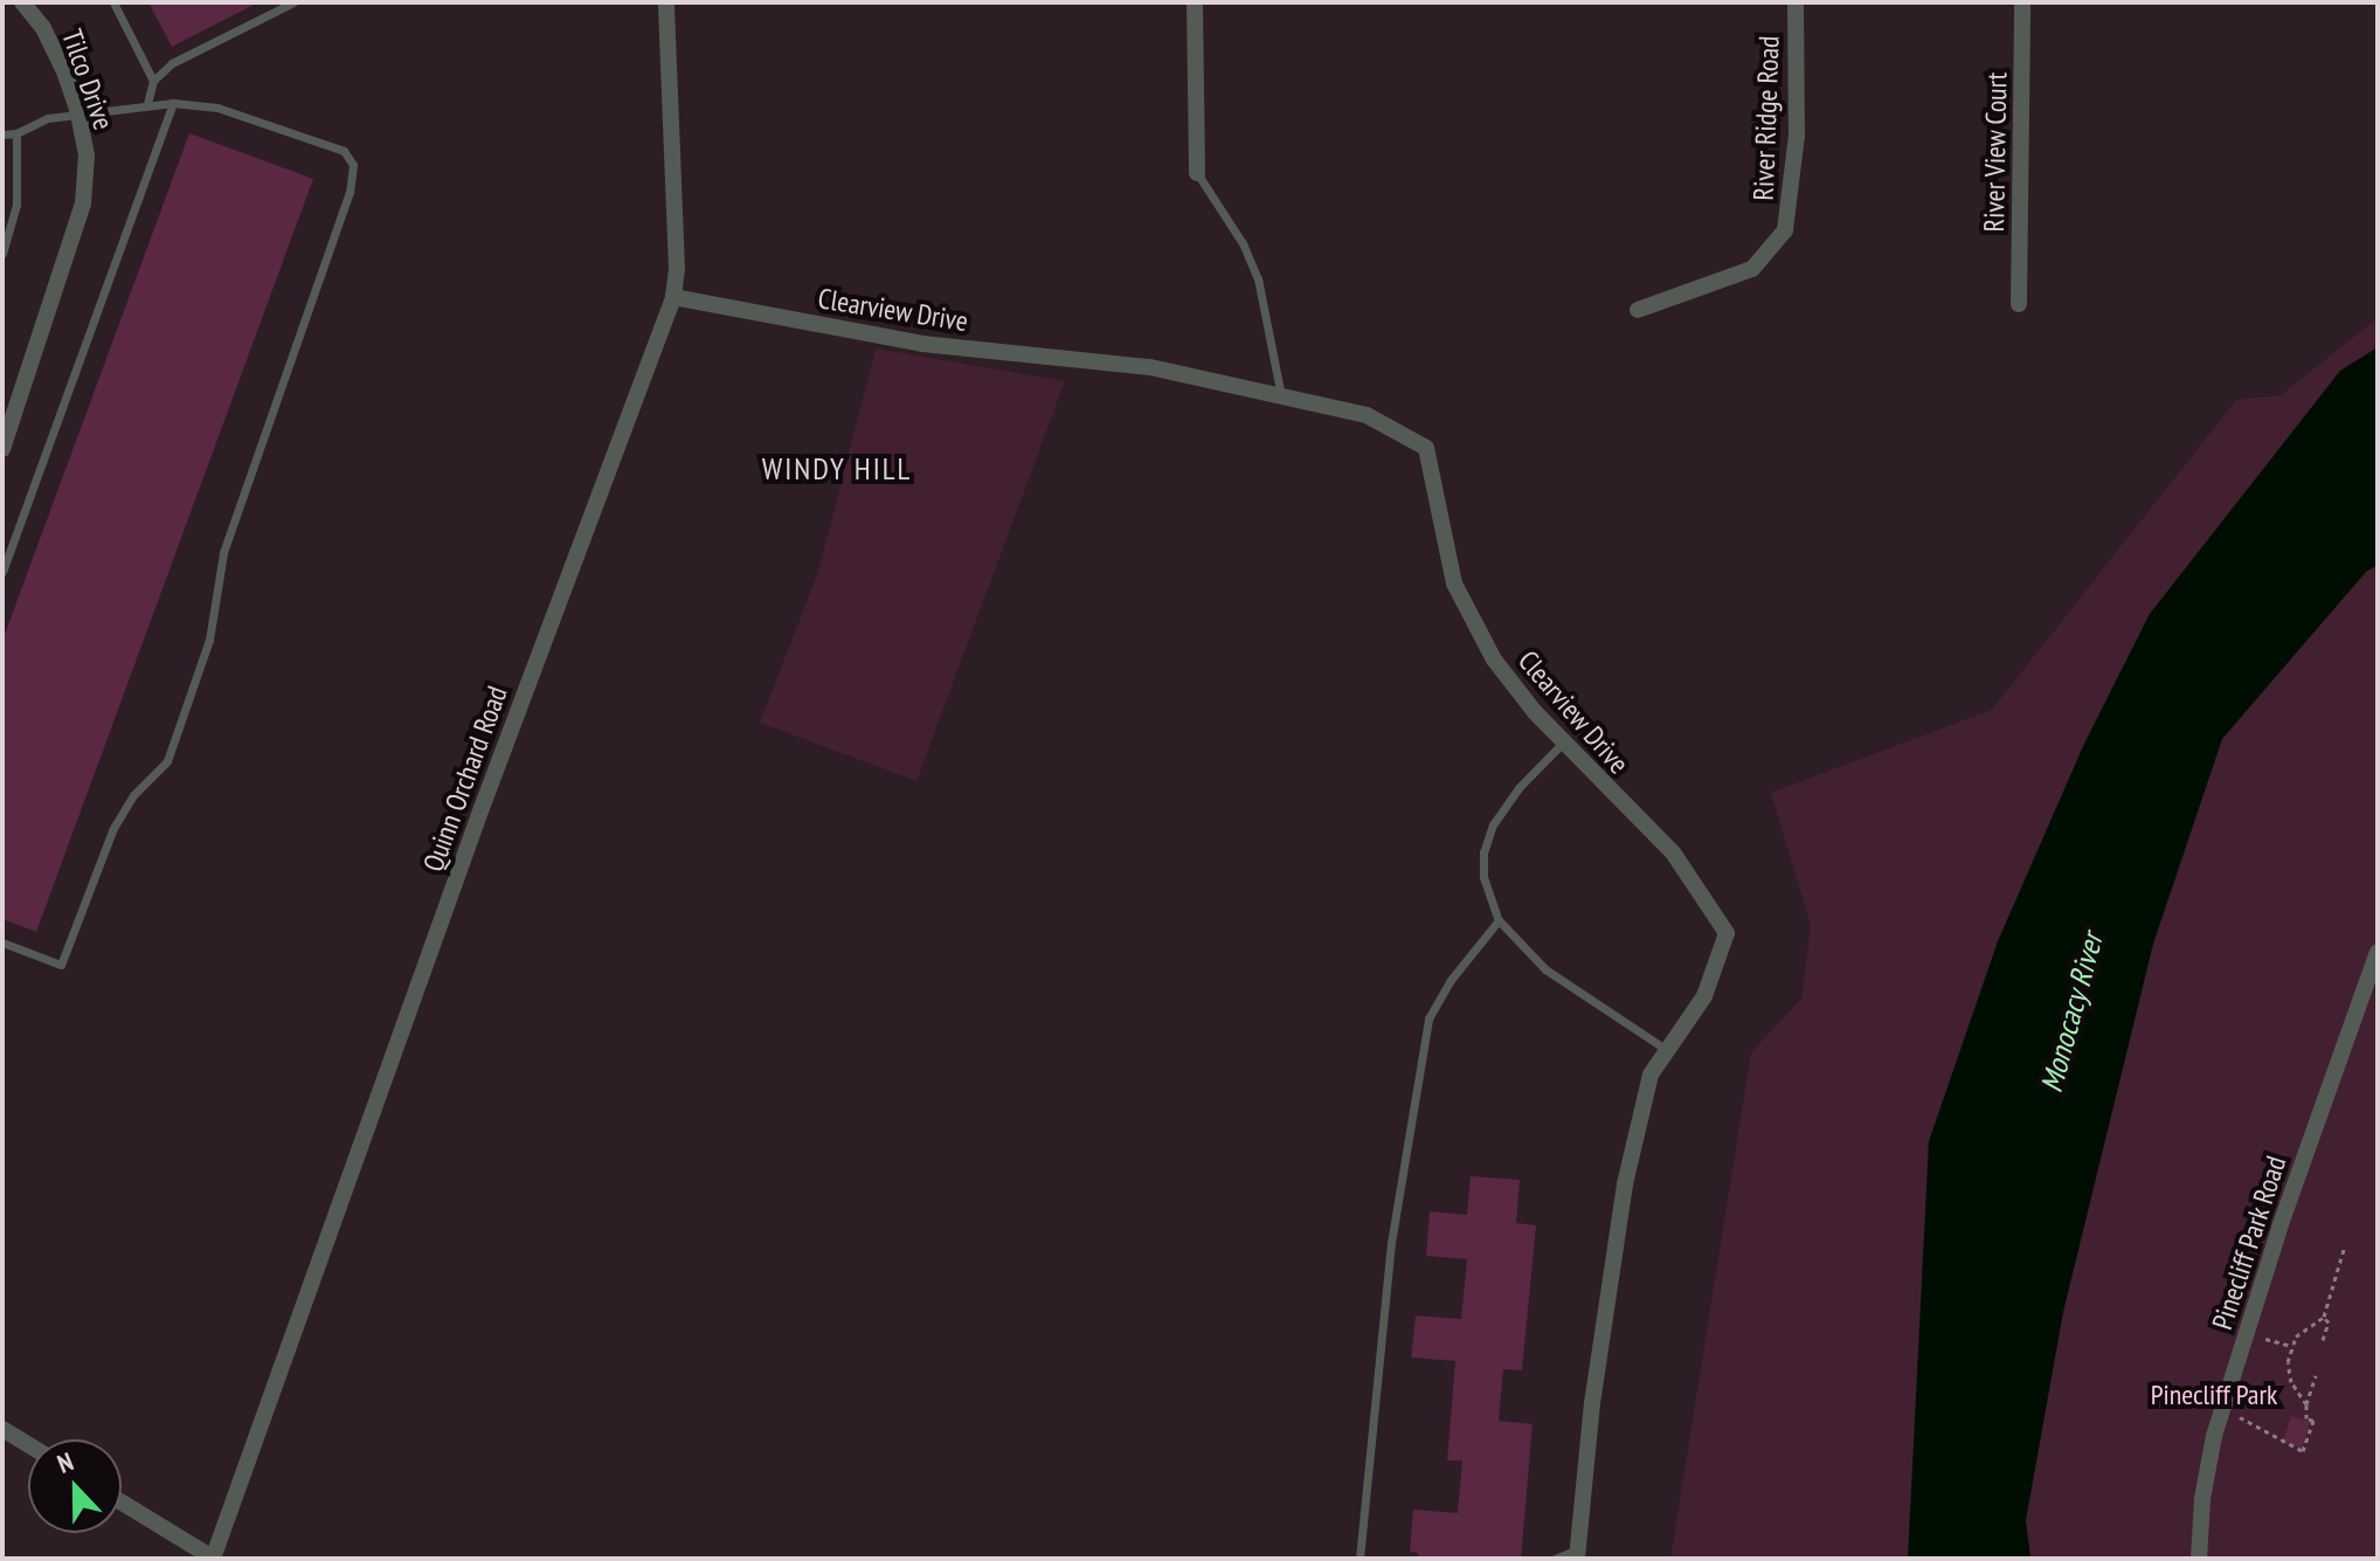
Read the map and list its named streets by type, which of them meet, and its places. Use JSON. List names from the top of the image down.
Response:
{
  "streets": {
    "street": [
      "Tilco Drive",
      "River Ridge Road",
      "River View Court",
      "Clearview Drive",
      "Quinn Orchard Road",
      "Pinecliff Park Road"
    ]
  },
  "crossings": [
    ["Clearview Drive", "Quinn Orchard Road"]
  ],
  "districts": ["WINDY HILL"],
  "water": ["Monocacy River"],
  "parks": ["Pinecliff Park"],
  "north": "top"
}
